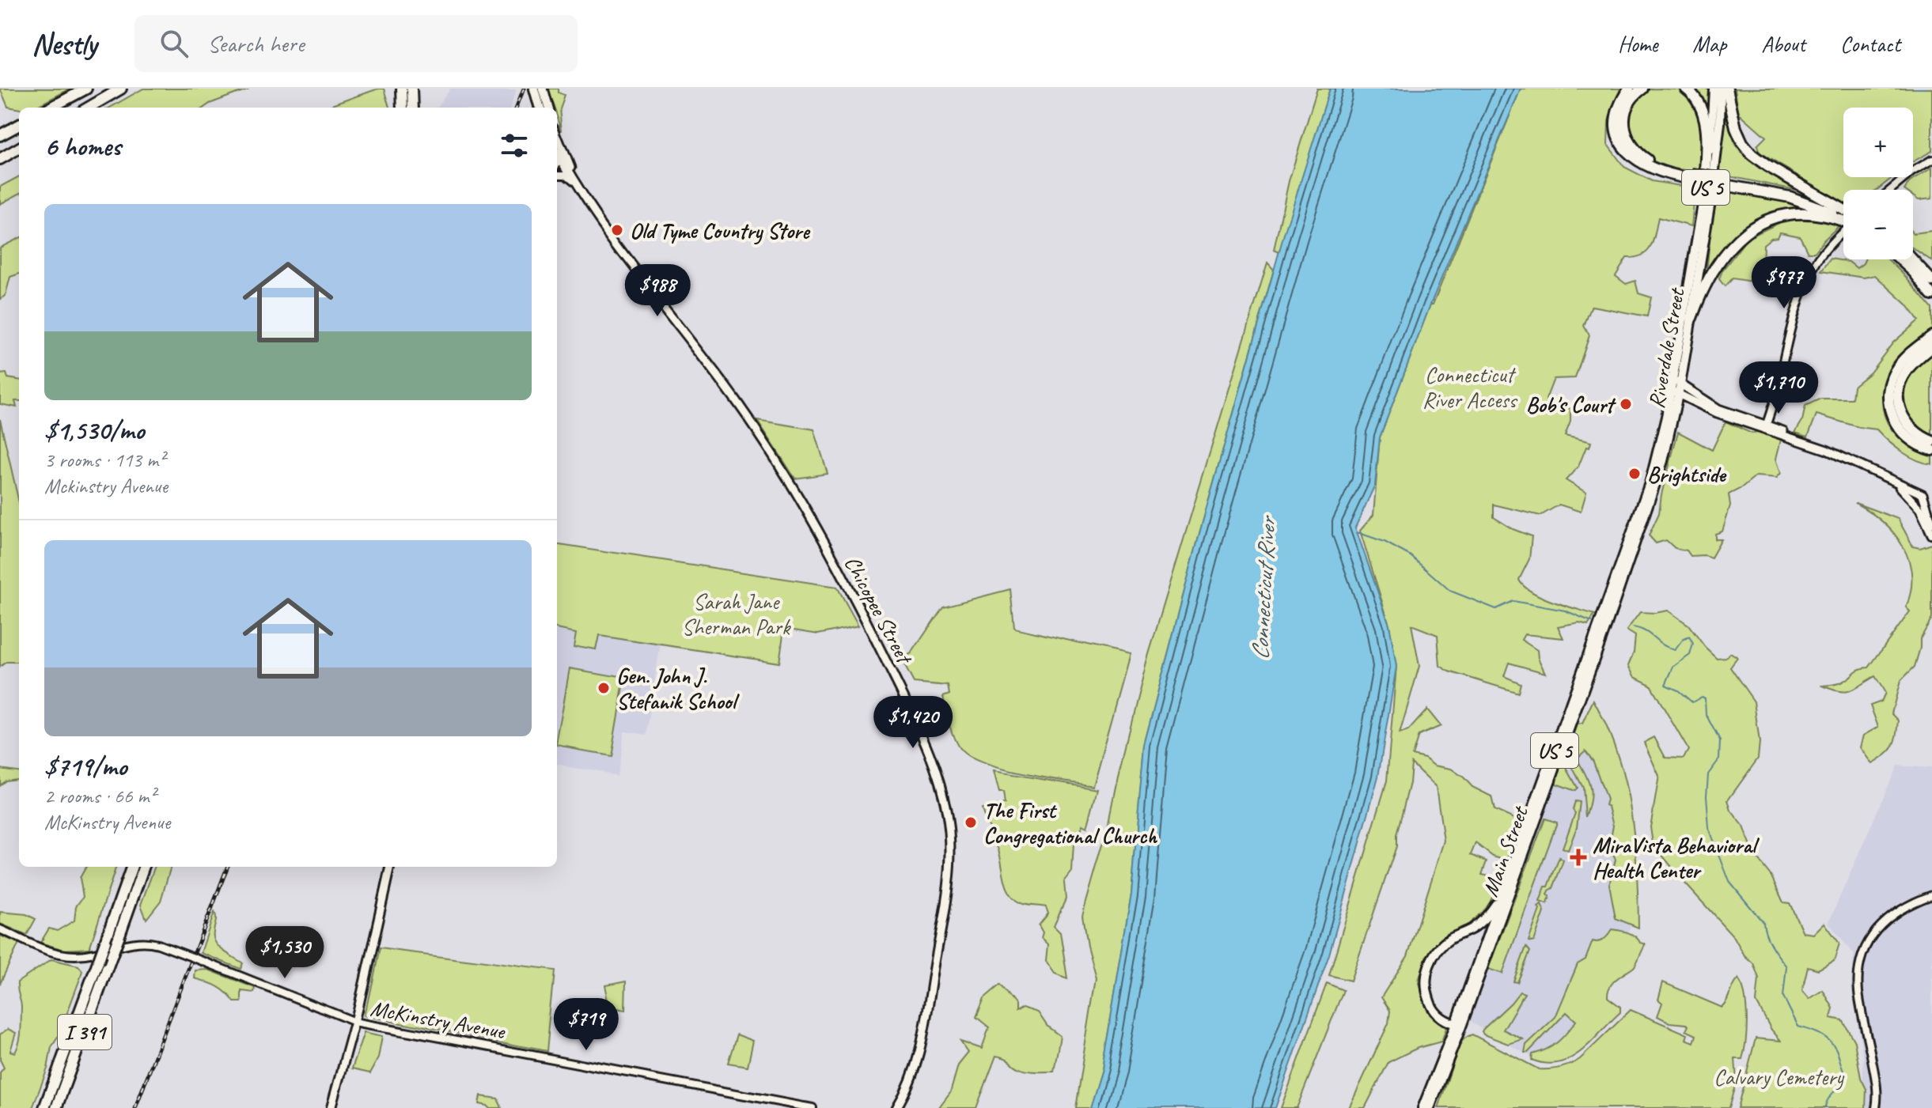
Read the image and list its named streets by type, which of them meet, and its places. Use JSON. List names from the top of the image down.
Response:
{
  "streets": {
    "highway": ["I 391"],
    "main road": [
      "US 5",
      "Riverdale Street",
      "Chicopee Street",
      "Main Street"
    ],
    "street": ["McKinstry Avenue"]
  },
  "crossings": [
    ["Riverdale Street", "Main Street"]
  ],
  "water": ["Connecticut River"],
  "parks": ["Connecticut River Access", "Sarah Jane Sherman Park", "Calvary Cemetery"],
  "places": {
    "other": [
      "Old Tyme Country Store",
      "Bob's Court",
      "Brightside",
      "Gen. John J. Stefanik School",
      "The First Congregational Church"
    ],
    "health": ["MiraVista Behavioral Health Center"]
  },
  "page": {
    "header": "Nestly",
    "search": "Search here",
    "nav": [
      "Home",
      "Map",
      "About",
      "Contact"
    ],
    "map_buttons": ["+", "−"],
    "heading": "6 homes",
    "list": [
      {
        "name": "$1,530/mo",
        "note": "3 rooms · 113 m² · Mckinstry Avenue"
      },
      {
        "name": "$719/mo",
        "note": "2 rooms · 66 m² · McKinstry Avenue"
      }
    ],
    "price": [
      "$977",
      "$988",
      "$1,710",
      "$1,420",
      "$1,530",
      "$719"
    ]
  }
}
